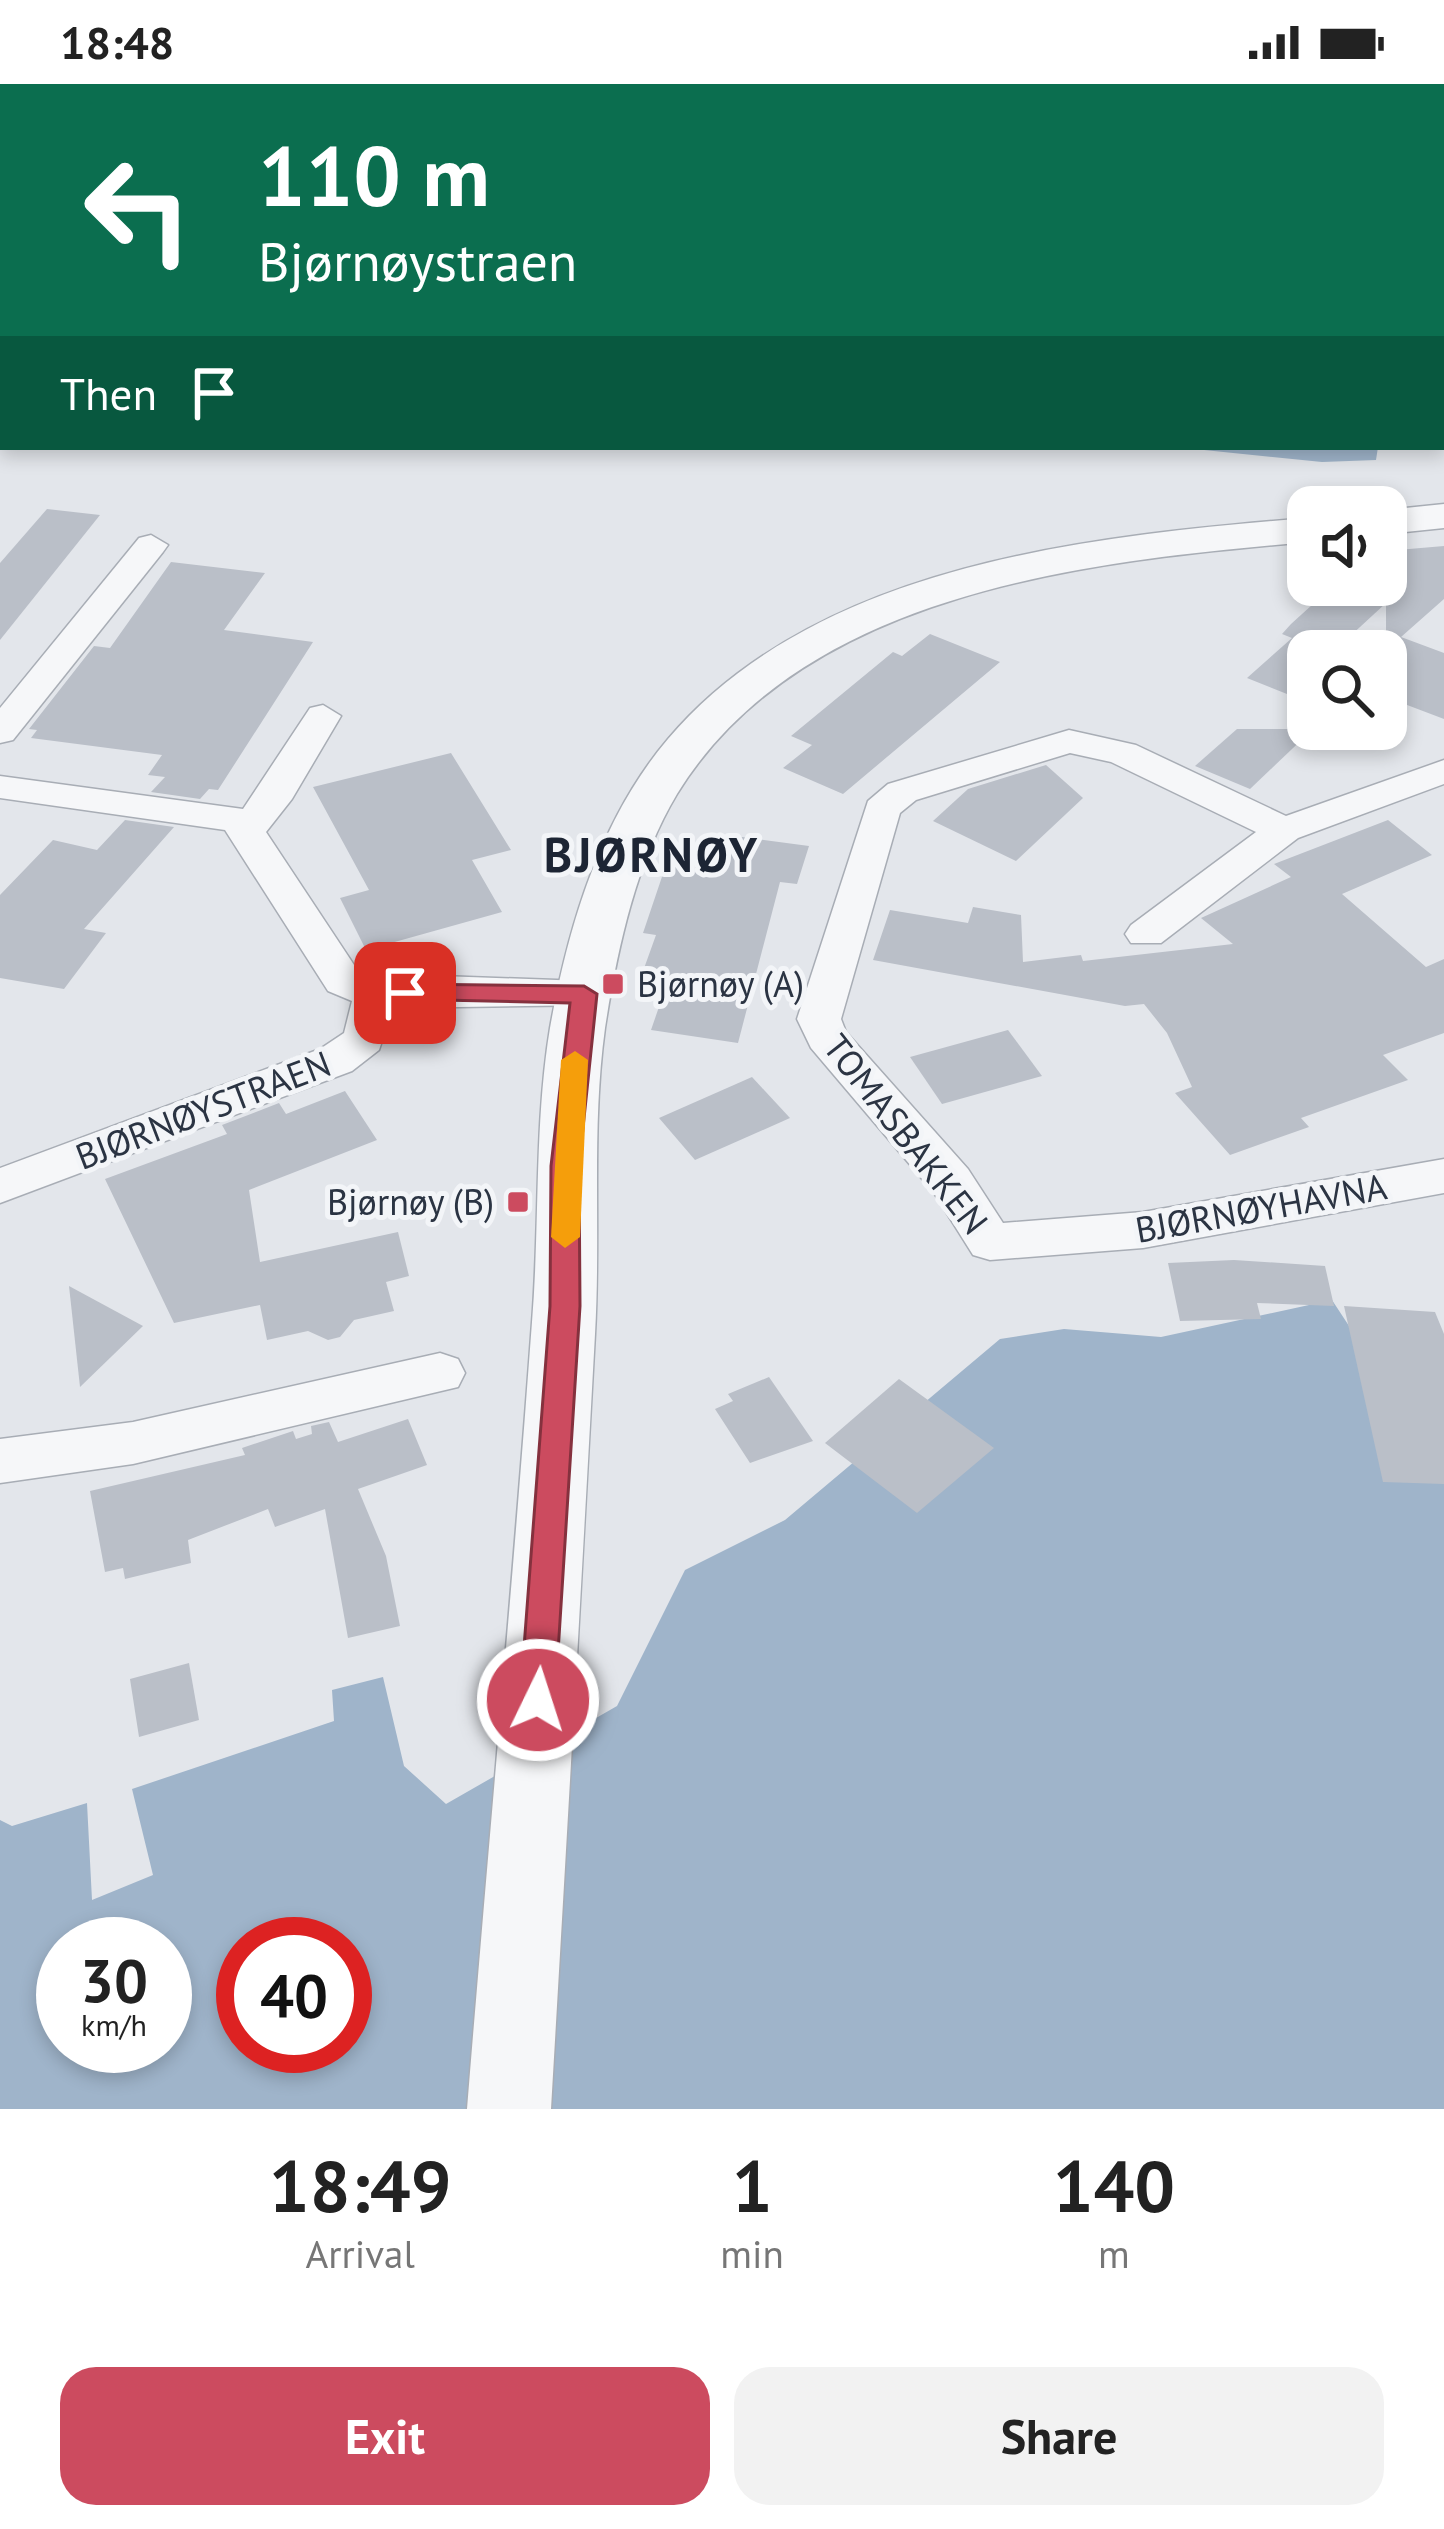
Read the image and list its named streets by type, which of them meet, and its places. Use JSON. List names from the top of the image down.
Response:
{
  "streets": {
    "street": ["BJØRNØYSTRAEN", "TOMASBAKKEN", "BJØRNØYHAVNA"]
  },
  "crossings": [
    ["TOMASBAKKEN", "BJØRNØYHAVNA"]
  ],
  "districts": ["BJØRNØY"],
  "places": {
    "transit": ["Bjørnøy (A)", "Bjørnøy (B)"]
  },
  "page": {
    "status": "18:48",
    "turn": ["110 m", "Bjørnøystraen"],
    "then": "Then",
    "speed": "30 km/h",
    "limit": "40",
    "eta": [
      "18:49",
      "Arrival",
      "1",
      "min",
      "140",
      "m"
    ],
    "buttons": ["Exit", "Share"]
  }
}
